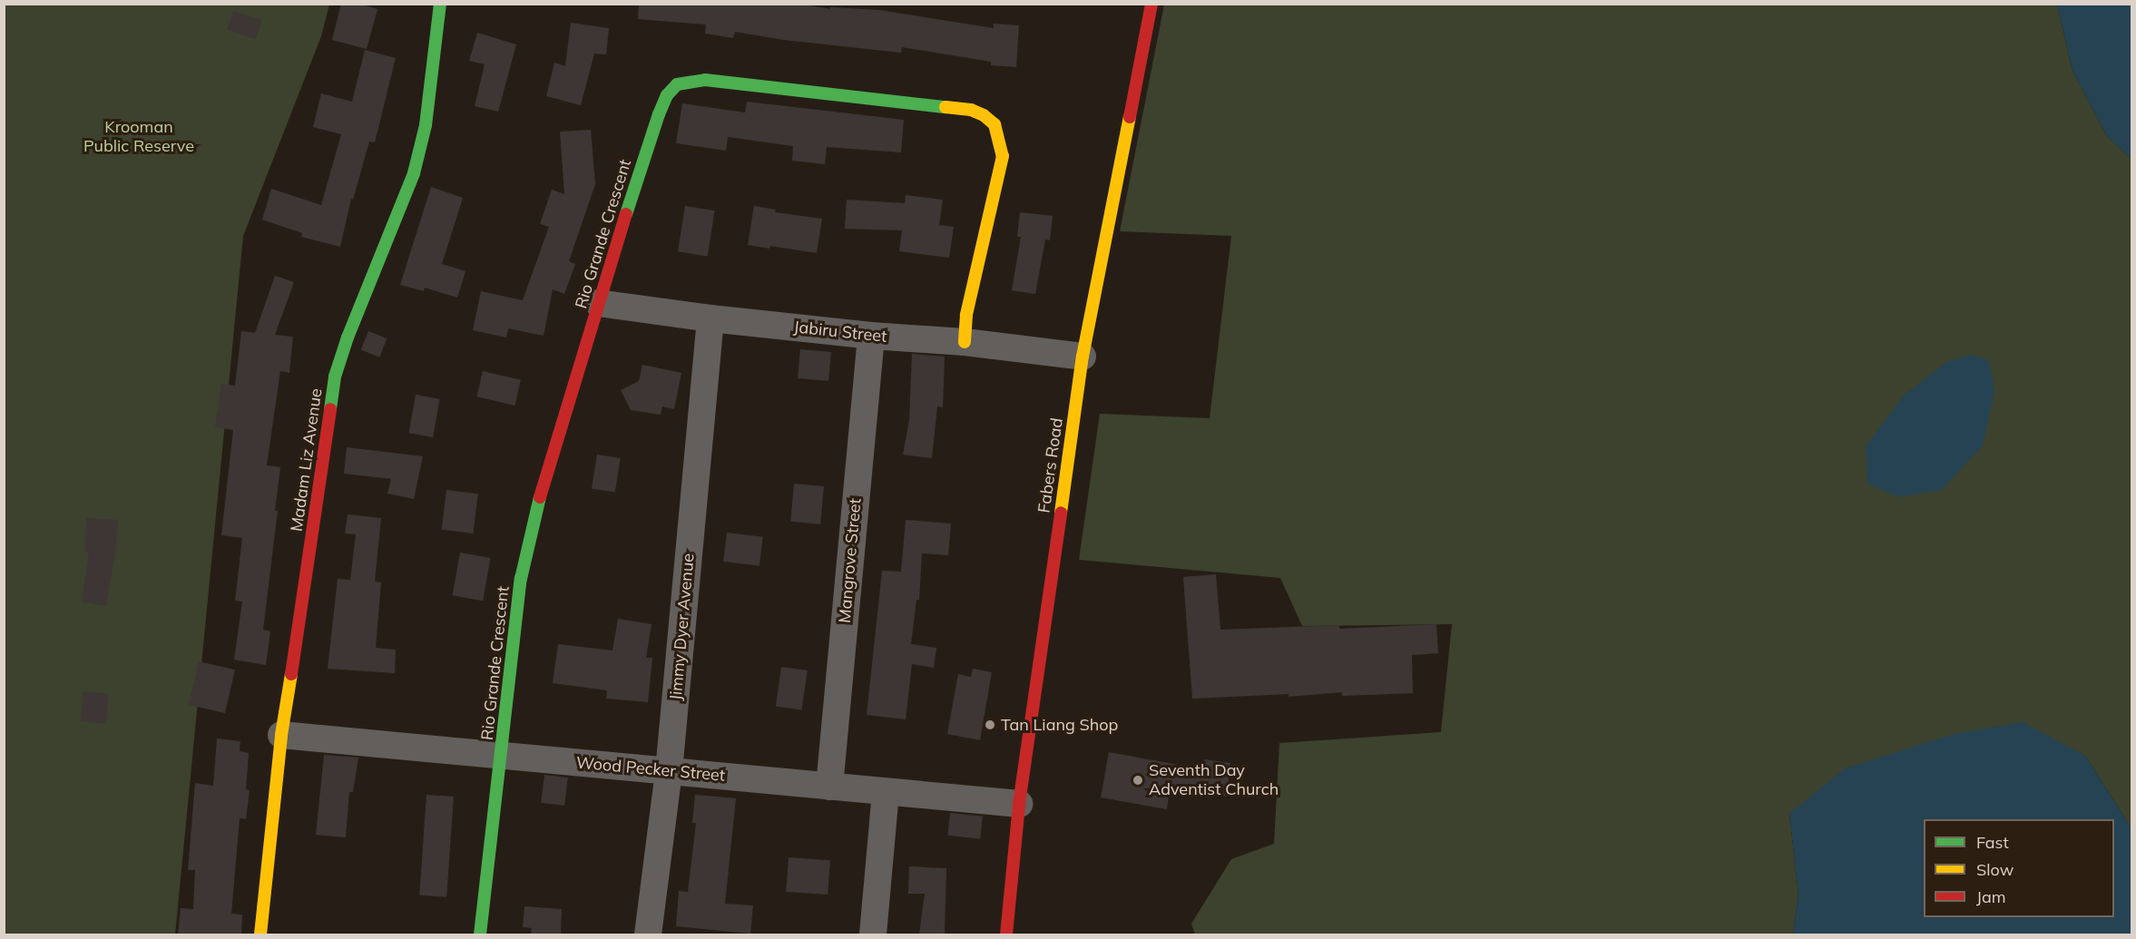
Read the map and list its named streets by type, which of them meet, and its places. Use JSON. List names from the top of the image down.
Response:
{
  "streets": {
    "street": [
      "Rio Grande Crescent",
      "Jabiru Street",
      "Madam Liz Avenue",
      "Fabers Road",
      "Mangrove Street",
      "Jimmy Dyer Avenue",
      "Wood Pecker Street"
    ]
  },
  "crossings": [
    ["Rio Grande Crescent", "Jabiru Street"],
    ["Rio Grande Crescent", "Wood Pecker Street"],
    ["Jabiru Street", "Fabers Road"],
    ["Jabiru Street", "Mangrove Street"],
    ["Jabiru Street", "Jimmy Dyer Avenue"],
    ["Madam Liz Avenue", "Wood Pecker Street"],
    ["Fabers Road", "Wood Pecker Street"],
    ["Mangrove Street", "Wood Pecker Street"],
    ["Jimmy Dyer Avenue", "Wood Pecker Street"]
  ],
  "parks": ["Krooman Public Reserve"],
  "places": ["Tan Liang Shop", "Seventh Day Adventist Church"],
  "legend": ["Fast", "Slow", "Jam"]
}
